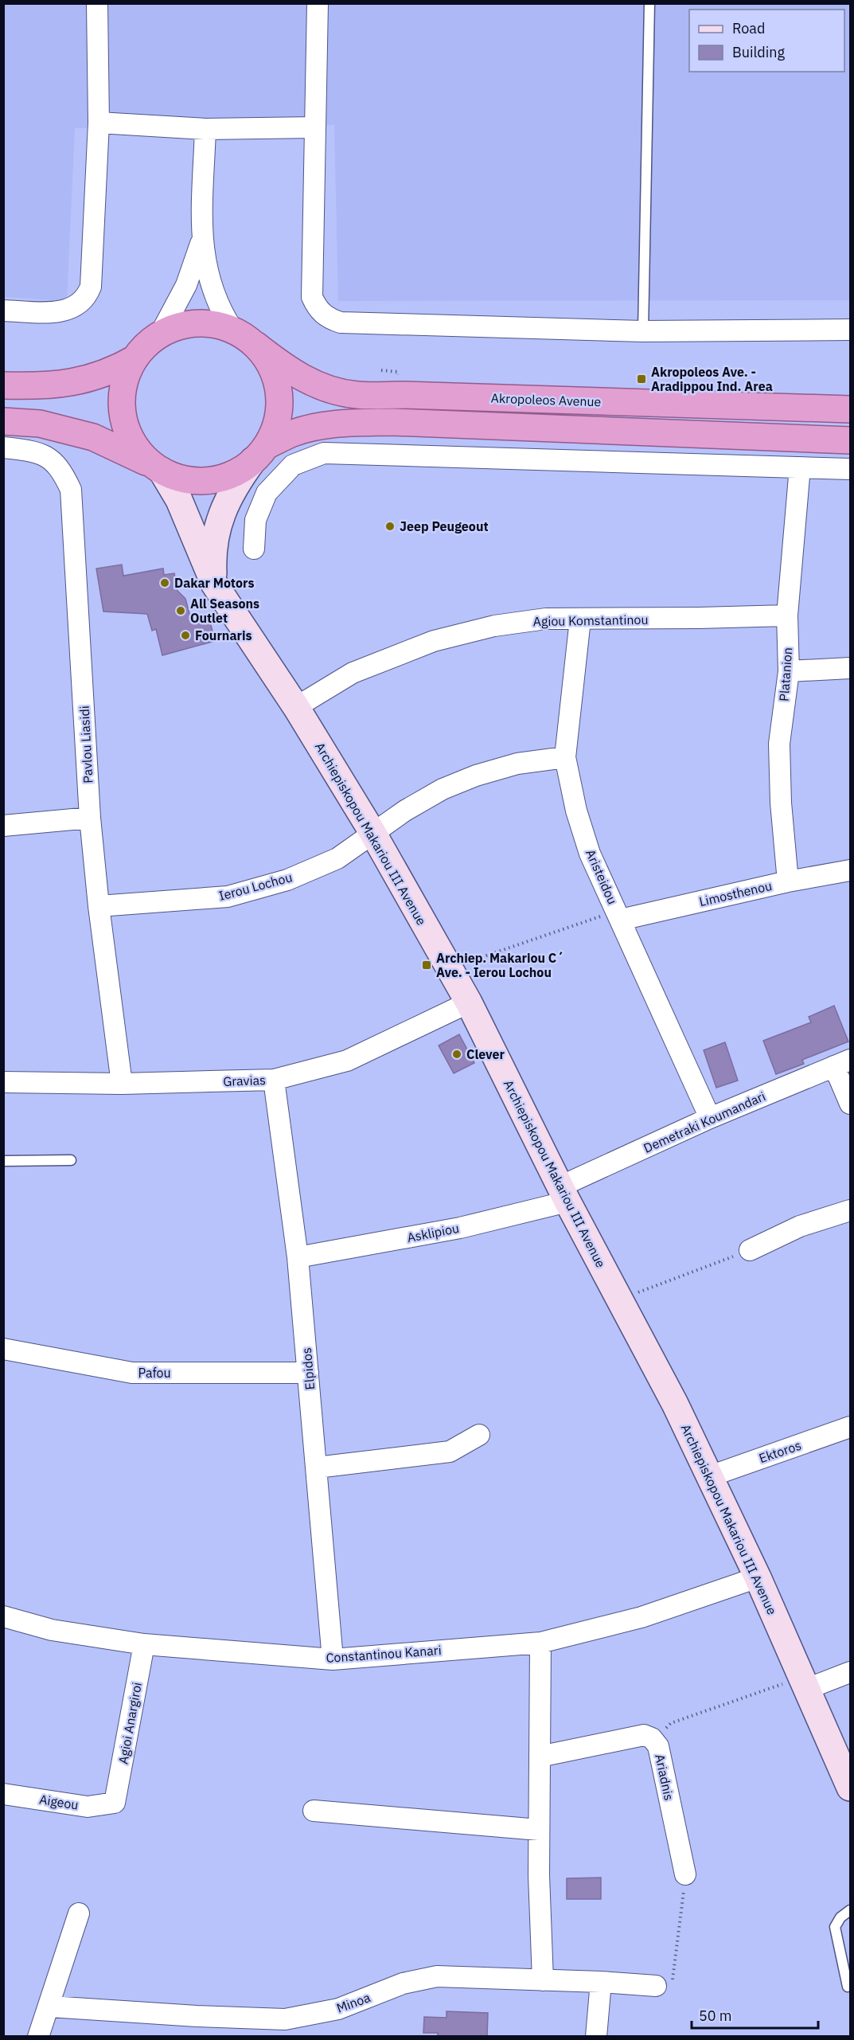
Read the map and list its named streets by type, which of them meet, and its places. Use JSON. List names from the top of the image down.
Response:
{
  "streets": {
    "highway": ["Akropoleos Avenue"],
    "main road": ["Archiepiskopou Makariou III Avenue"],
    "street": [
      "Agiou Komstantinou",
      "Platanion",
      "Pavlou Liasidi",
      "Aristeidou",
      "Ierou Lochou",
      "Limosthenou",
      "Gravias",
      "Demetraki Koumandari",
      "Asklipiou",
      "Elpidos",
      "Pafou",
      "Ektoros",
      "Constantinou Kanari",
      "Agioi Anargiroi",
      "Ariadnis",
      "Aigeou",
      "Minoa"
    ]
  },
  "crossings": [
    ["Akropoleos Avenue", "Archiepiskopou Makariou III Avenue"],
    ["Agiou Komstantinou", "Platanion"],
    ["Agiou Komstantinou", "Archiepiskopou Makariou III Avenue"],
    ["Agiou Komstantinou", "Aristeidou"],
    ["Platanion", "Limosthenou"],
    ["Pavlou Liasidi", "Ierou Lochou"],
    ["Pavlou Liasidi", "Gravias"],
    ["Archiepiskopou Makariou III Avenue", "Ierou Lochou"],
    ["Archiepiskopou Makariou III Avenue", "Gravias"],
    ["Archiepiskopou Makariou III Avenue", "Demetraki Koumandari"],
    ["Archiepiskopou Makariou III Avenue", "Asklipiou"],
    ["Archiepiskopou Makariou III Avenue", "Ektoros"],
    ["Archiepiskopou Makariou III Avenue", "Constantinou Kanari"],
    ["Aristeidou", "Ierou Lochou"],
    ["Aristeidou", "Limosthenou"],
    ["Aristeidou", "Demetraki Koumandari"],
    ["Gravias", "Elpidos"],
    ["Demetraki Koumandari", "Asklipiou"],
    ["Asklipiou", "Elpidos"],
    ["Elpidos", "Pafou"],
    ["Elpidos", "Constantinou Kanari"],
    ["Constantinou Kanari", "Agioi Anargiroi"],
    ["Agioi Anargiroi", "Aigeou"]
  ],
  "places": {
    "transit": ["Akropoleos Ave. - Aradippou Ind. Area", "Archiep. Makariou C´ Ave. - Ierou Lochou"],
    "other": [
      "Jeep Peugeout",
      "Dakar Motors",
      "All Seasons Outlet",
      "Fournaris",
      "Clever"
    ]
  },
  "legend": ["Road", "Building"],
  "scale_bar": "50 m"
}
